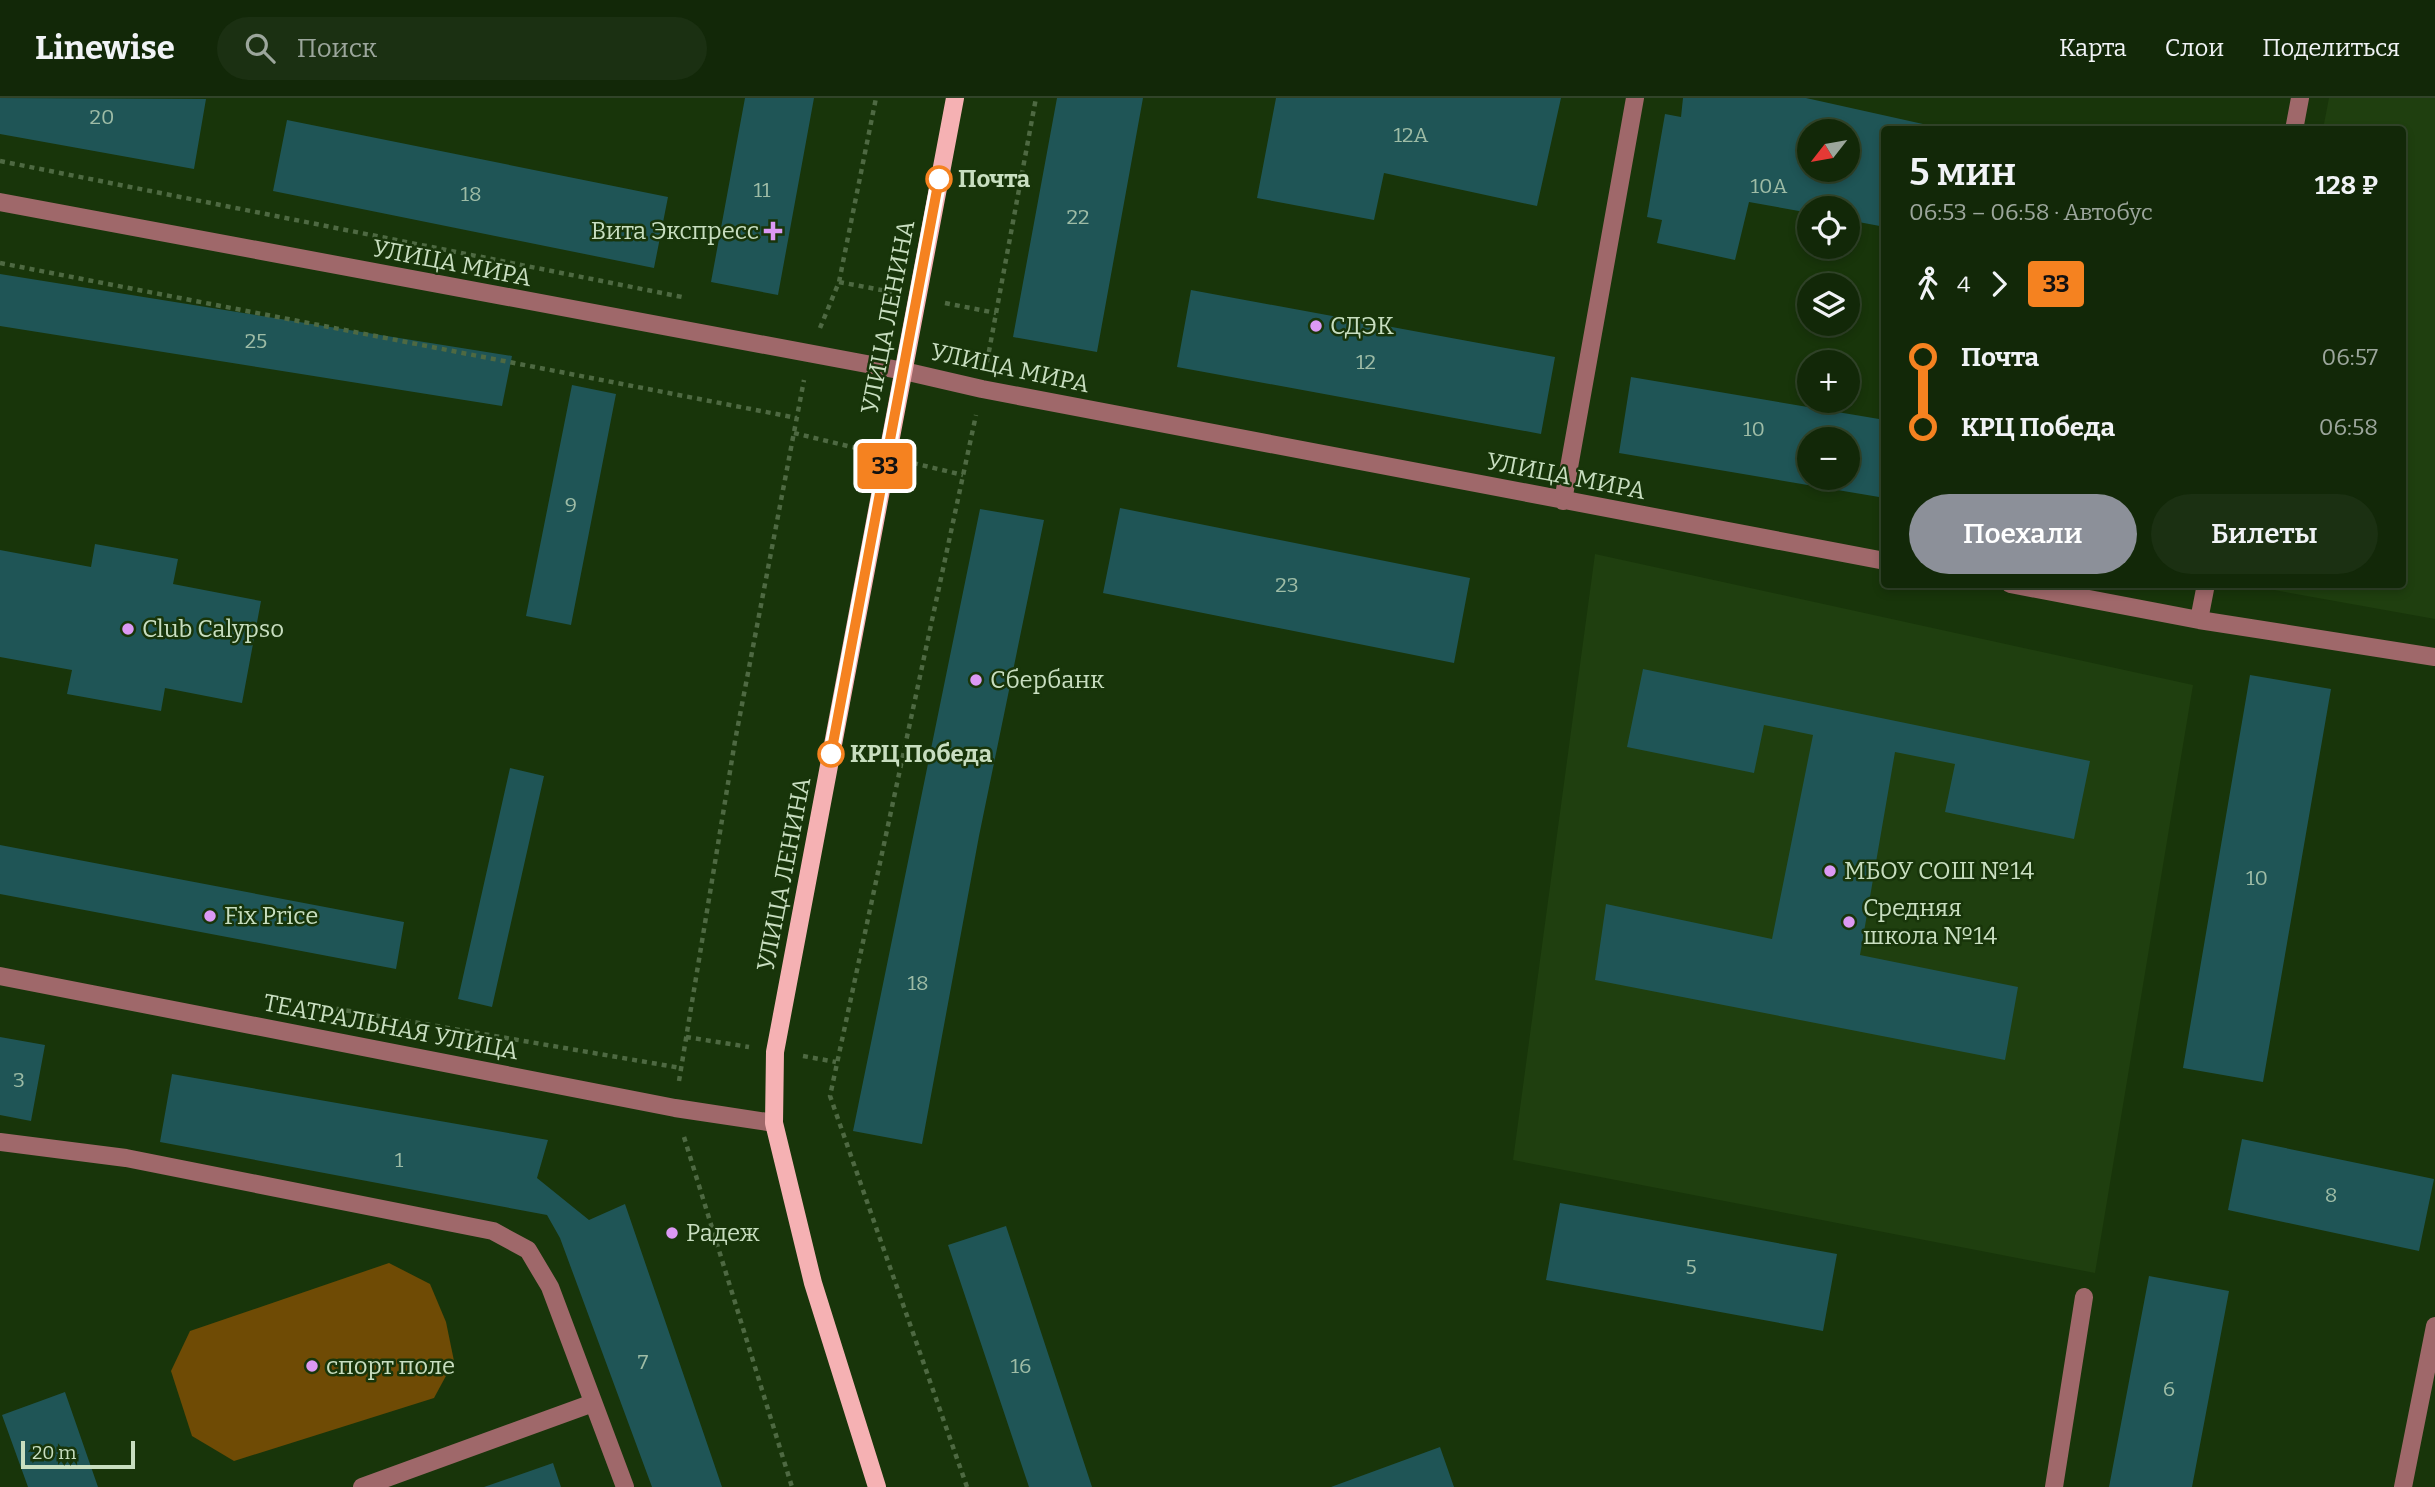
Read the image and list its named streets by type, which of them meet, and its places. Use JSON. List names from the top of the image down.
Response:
{
  "streets": {
    "main road": ["УЛИЦА ЛЕНИНА"],
    "street": ["УЛИЦА МИРА", "ТЕАТРАЛЬНАЯ УЛИЦА"]
  },
  "crossings": [
    ["УЛИЦА МИРА", "УЛИЦА ЛЕНИНА"],
    ["УЛИЦА ЛЕНИНА", "ТЕАТРАЛЬНАЯ УЛИЦА"]
  ],
  "places": {
    "other": [
      "Почта",
      "СДЭК",
      "Club Calypso",
      "Сбербанк",
      "КРЦ Победа",
      "МБОУ СОШ №14",
      "Fix Price",
      "Средняя школа №14",
      "Радеж",
      "спорт поле"
    ],
    "health": ["Вита Экспресс"]
  },
  "lines": ["bus line 33"],
  "house_numbers": [
    "20",
    "12А",
    "10А",
    "11",
    "18",
    "22",
    "25",
    "12",
    "10",
    "9",
    "23",
    "10",
    "18",
    "3",
    "1",
    "8",
    "5",
    "7",
    "16",
    "6"
  ],
  "scale_bar": "20 m",
  "north": "bottom left",
  "page": {
    "header": "Linewise",
    "search": "Поиск",
    "nav": ["Карта", "Слои", "Поделиться"],
    "on_map": "33",
    "map_buttons": ["+", "−"],
    "heading": ["5 мин", "06:53 – 06:58 · Автобус", "128 ₽"],
    "legs": ["4", "33"],
    "list": [
      {
        "name": "Почта",
        "value": "06:57"
      },
      {
        "name": "КРЦ Победа",
        "value": "06:58"
      }
    ],
    "buttons": ["Поехали", "Билеты"],
    "scale": "20 m"
  }
}
